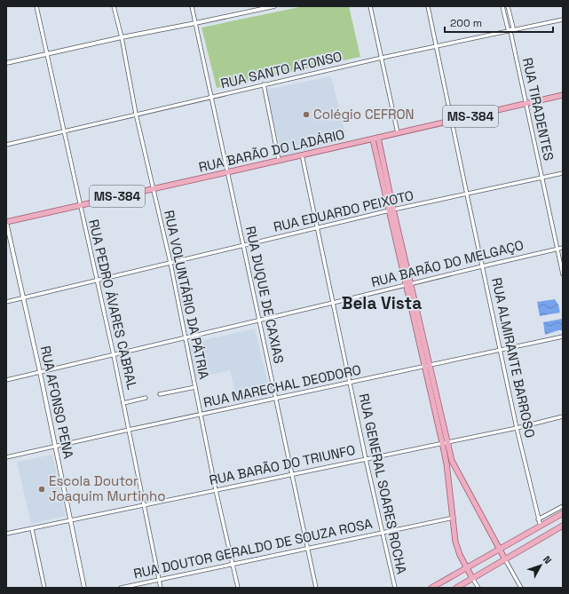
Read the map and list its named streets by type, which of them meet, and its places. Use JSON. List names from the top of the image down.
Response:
{
  "streets": {
    "main road": ["MS-384", "RUA BARÃO DO LADÁRIO"],
    "street": [
      "RUA SANTO AFONSO",
      "RUA TIRADENTES",
      "RUA EDUARDO PEIXOTO",
      "RUA BARÃO DO MELGAÇO",
      "RUA VOLUNTÁRIO DA PÁTRIA",
      "RUA DUQUE DE CAXIAS",
      "RUA PEDRO ÁVARES CABRAL",
      "RUA ALMIRANTE BARROSO",
      "RUA MARECHAL DEODORO",
      "RUA AFONSO PENA",
      "RUA BARÃO DO TRIUNFO",
      "RUA GENERAL SOARES ROCHA",
      "RUA DOUTOR GERALDO DE SOUZA ROSA"
    ]
  },
  "crossings": [
    ["RUA SANTO AFONSO", "RUA TIRADENTES"],
    ["RUA SANTO AFONSO", "RUA VOLUNTÁRIO DA PÁTRIA"],
    ["RUA SANTO AFONSO", "RUA DUQUE DE CAXIAS"],
    ["RUA SANTO AFONSO", "RUA PEDRO ÁVARES CABRAL"],
    ["RUA SANTO AFONSO", "RUA ALMIRANTE BARROSO"],
    ["RUA TIRADENTES", "RUA BARÃO DO LADÁRIO"],
    ["RUA TIRADENTES", "RUA EDUARDO PEIXOTO"],
    ["RUA TIRADENTES", "RUA BARÃO DO MELGAÇO"],
    ["RUA BARÃO DO LADÁRIO", "RUA VOLUNTÁRIO DA PÁTRIA"],
    ["RUA BARÃO DO LADÁRIO", "RUA DUQUE DE CAXIAS"],
    ["RUA BARÃO DO LADÁRIO", "RUA PEDRO ÁVARES CABRAL"],
    ["RUA BARÃO DO LADÁRIO", "RUA ALMIRANTE BARROSO"],
    ["RUA BARÃO DO LADÁRIO", "RUA AFONSO PENA"],
    ["RUA BARÃO DO LADÁRIO", "RUA GENERAL SOARES ROCHA"],
    ["RUA EDUARDO PEIXOTO", "RUA VOLUNTÁRIO DA PÁTRIA"],
    ["RUA EDUARDO PEIXOTO", "RUA DUQUE DE CAXIAS"],
    ["RUA EDUARDO PEIXOTO", "RUA PEDRO ÁVARES CABRAL"],
    ["RUA EDUARDO PEIXOTO", "RUA ALMIRANTE BARROSO"],
    ["RUA EDUARDO PEIXOTO", "RUA AFONSO PENA"],
    ["RUA EDUARDO PEIXOTO", "RUA GENERAL SOARES ROCHA"],
    ["RUA BARÃO DO MELGAÇO", "RUA VOLUNTÁRIO DA PÁTRIA"],
    ["RUA BARÃO DO MELGAÇO", "RUA DUQUE DE CAXIAS"],
    ["RUA BARÃO DO MELGAÇO", "RUA PEDRO ÁVARES CABRAL"],
    ["RUA BARÃO DO MELGAÇO", "RUA ALMIRANTE BARROSO"],
    ["RUA BARÃO DO MELGAÇO", "RUA AFONSO PENA"],
    ["RUA BARÃO DO MELGAÇO", "RUA GENERAL SOARES ROCHA"],
    ["RUA VOLUNTÁRIO DA PÁTRIA", "RUA MARECHAL DEODORO"],
    ["RUA VOLUNTÁRIO DA PÁTRIA", "RUA BARÃO DO TRIUNFO"],
    ["RUA VOLUNTÁRIO DA PÁTRIA", "RUA DOUTOR GERALDO DE SOUZA ROSA"],
    ["RUA DUQUE DE CAXIAS", "RUA MARECHAL DEODORO"],
    ["RUA DUQUE DE CAXIAS", "RUA BARÃO DO TRIUNFO"],
    ["RUA DUQUE DE CAXIAS", "RUA DOUTOR GERALDO DE SOUZA ROSA"],
    ["RUA PEDRO ÁVARES CABRAL", "RUA MARECHAL DEODORO"],
    ["RUA PEDRO ÁVARES CABRAL", "RUA BARÃO DO TRIUNFO"],
    ["RUA PEDRO ÁVARES CABRAL", "RUA DOUTOR GERALDO DE SOUZA ROSA"],
    ["RUA ALMIRANTE BARROSO", "RUA MARECHAL DEODORO"],
    ["RUA ALMIRANTE BARROSO", "RUA BARÃO DO TRIUNFO"],
    ["RUA MARECHAL DEODORO", "RUA AFONSO PENA"],
    ["RUA MARECHAL DEODORO", "RUA GENERAL SOARES ROCHA"],
    ["RUA AFONSO PENA", "RUA BARÃO DO TRIUNFO"],
    ["RUA BARÃO DO TRIUNFO", "RUA GENERAL SOARES ROCHA"],
    ["RUA GENERAL SOARES ROCHA", "RUA DOUTOR GERALDO DE SOUZA ROSA"]
  ],
  "districts": ["Bela Vista"],
  "places": ["Colégio CEFRON", "Escola Doutor Joaquim Murtinho"],
  "scale_bar": "200 m",
  "north": "top right"
}
